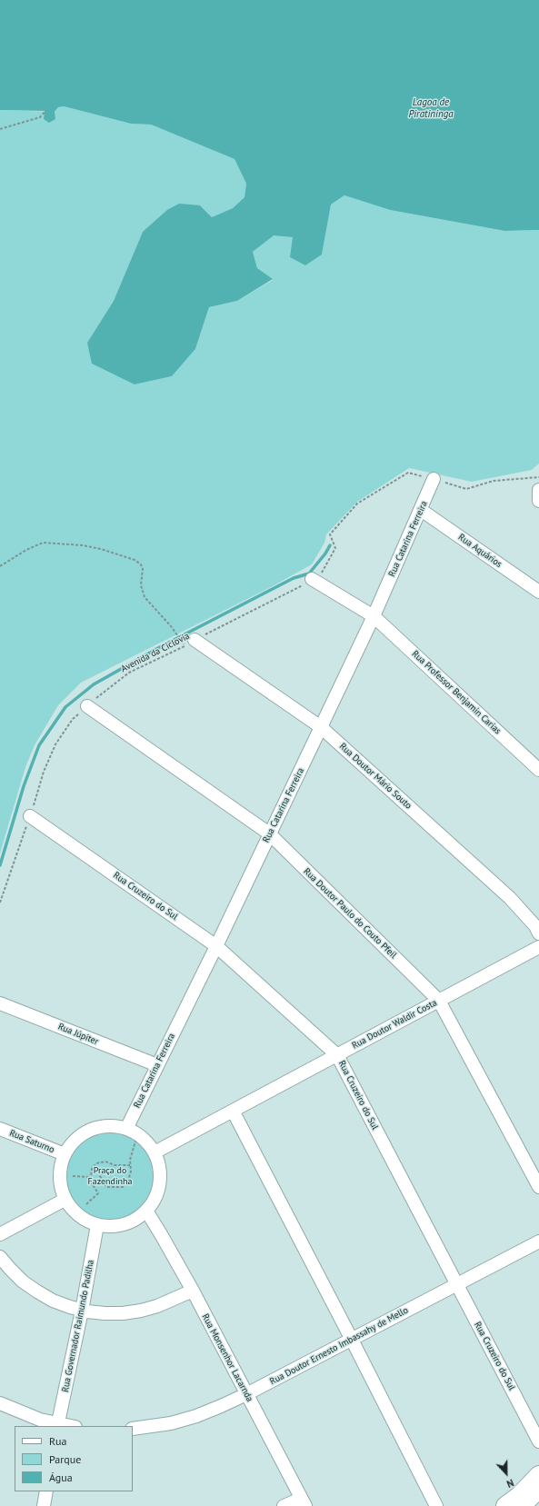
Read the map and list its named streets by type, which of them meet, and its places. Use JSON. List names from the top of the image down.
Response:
{
  "streets": {
    "street": [
      "Rua Catarina Ferreira",
      "Rua Aquários",
      "Rua Professor Benjamin Carias",
      "Rua Doutor Mário Souto",
      "Rua Cruzeiro do Sul",
      "Rua Doutor Paulo do Couto Pfeil",
      "Rua Doutor Waldir Costa",
      "Rua Júpiter",
      "Rua Saturno",
      "Rua Governador Raimundo Padilha",
      "Rua Doutor Ernesto Imbassahy de Mello",
      "Rua Monsenhor Lacarnda"
    ],
    "path": ["Avenida da Ciclovia"]
  },
  "crossings": [
    ["Rua Catarina Ferreira", "Rua Aquários"],
    ["Rua Catarina Ferreira", "Avenida da Ciclovia"],
    ["Rua Catarina Ferreira", "Rua Professor Benjamin Carias"],
    ["Rua Catarina Ferreira", "Rua Doutor Mário Souto"],
    ["Rua Catarina Ferreira", "Rua Cruzeiro do Sul"],
    ["Rua Catarina Ferreira", "Rua Doutor Paulo do Couto Pfeil"],
    ["Rua Catarina Ferreira", "Rua Doutor Waldir Costa"],
    ["Rua Catarina Ferreira", "Rua Júpiter"],
    ["Rua Catarina Ferreira", "Rua Saturno"],
    ["Rua Catarina Ferreira", "Rua Governador Raimundo Padilha"],
    ["Rua Catarina Ferreira", "Rua Monsenhor Lacarnda"],
    ["Avenida da Ciclovia", "Rua Professor Benjamin Carias"],
    ["Avenida da Ciclovia", "Rua Doutor Mário Souto"],
    ["Avenida da Ciclovia", "Rua Cruzeiro do Sul"],
    ["Avenida da Ciclovia", "Rua Doutor Paulo do Couto Pfeil"],
    ["Rua Cruzeiro do Sul", "Rua Doutor Waldir Costa"],
    ["Rua Cruzeiro do Sul", "Rua Doutor Ernesto Imbassahy de Mello"],
    ["Rua Doutor Paulo do Couto Pfeil", "Rua Doutor Waldir Costa"],
    ["Rua Doutor Waldir Costa", "Rua Saturno"],
    ["Rua Doutor Waldir Costa", "Rua Governador Raimundo Padilha"],
    ["Rua Doutor Waldir Costa", "Rua Monsenhor Lacarnda"],
    ["Rua Saturno", "Rua Governador Raimundo Padilha"],
    ["Rua Saturno", "Rua Monsenhor Lacarnda"],
    ["Rua Governador Raimundo Padilha", "Rua Monsenhor Lacarnda"],
    ["Rua Doutor Ernesto Imbassahy de Mello", "Rua Monsenhor Lacarnda"]
  ],
  "water": ["Lagoa de Piratininga"],
  "parks": ["Praça do Fazendinha"],
  "legend": ["Rua", "Parque", "Água"],
  "north": "bottom"
}
